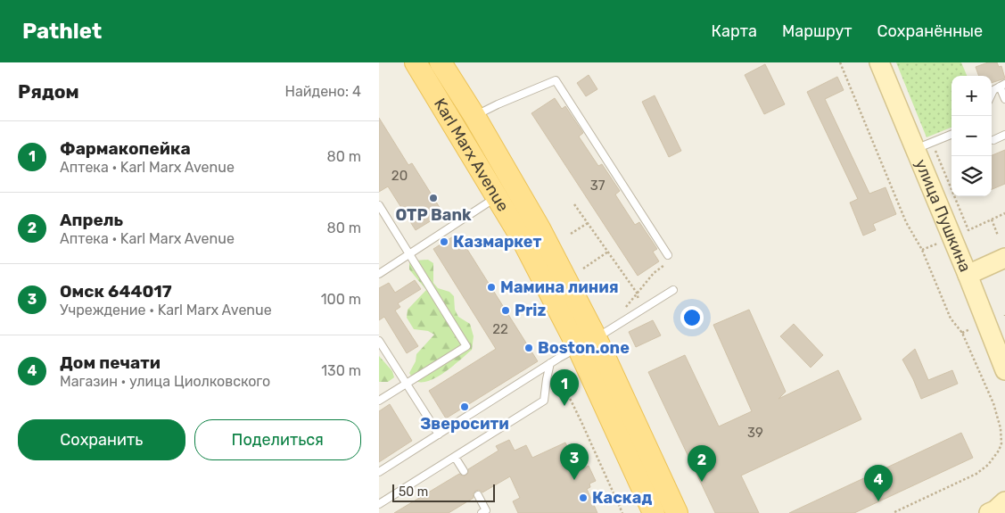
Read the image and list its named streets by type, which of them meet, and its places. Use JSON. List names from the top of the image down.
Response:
{
  "streets": {
    "main road": ["Karl Marx Avenue"],
    "street": ["улица Пушкина"]
  },
  "places": [
    "OTP Bank",
    "Казмаркет",
    "Мамина линия",
    "Priz",
    "Boston.one",
    "Зверосити",
    "Каскад"
  ],
  "house_numbers": [
    "20",
    "37",
    "22",
    "39"
  ],
  "scale_bar": "50 m",
  "page": {
    "header": "Pathlet",
    "nav": ["Карта", "Маршрут", "Сохранённые"],
    "heading": ["Рядом", "Найдено: 4"],
    "map_buttons": ["+", "−"],
    "list": [
      {
        "mark": "1",
        "name": "Фармакопейка",
        "note": "Аптека · Karl Marx Avenue",
        "value": "80 m"
      },
      {
        "mark": "2",
        "name": "Апрель",
        "note": "Аптека · Karl Marx Avenue",
        "value": "80 m"
      },
      {
        "mark": "3",
        "name": "Омск 644017",
        "note": "Учреждение · Karl Marx Avenue",
        "value": "100 m"
      },
      {
        "mark": "4",
        "name": "Дом печати",
        "note": "Магазин · улица Циолковского",
        "value": "130 m"
      }
    ],
    "pins": [
      "1",
      "3",
      "2",
      "4"
    ],
    "buttons": ["Сохранить", "Поделиться"],
    "scale": "50 m"
  }
}
